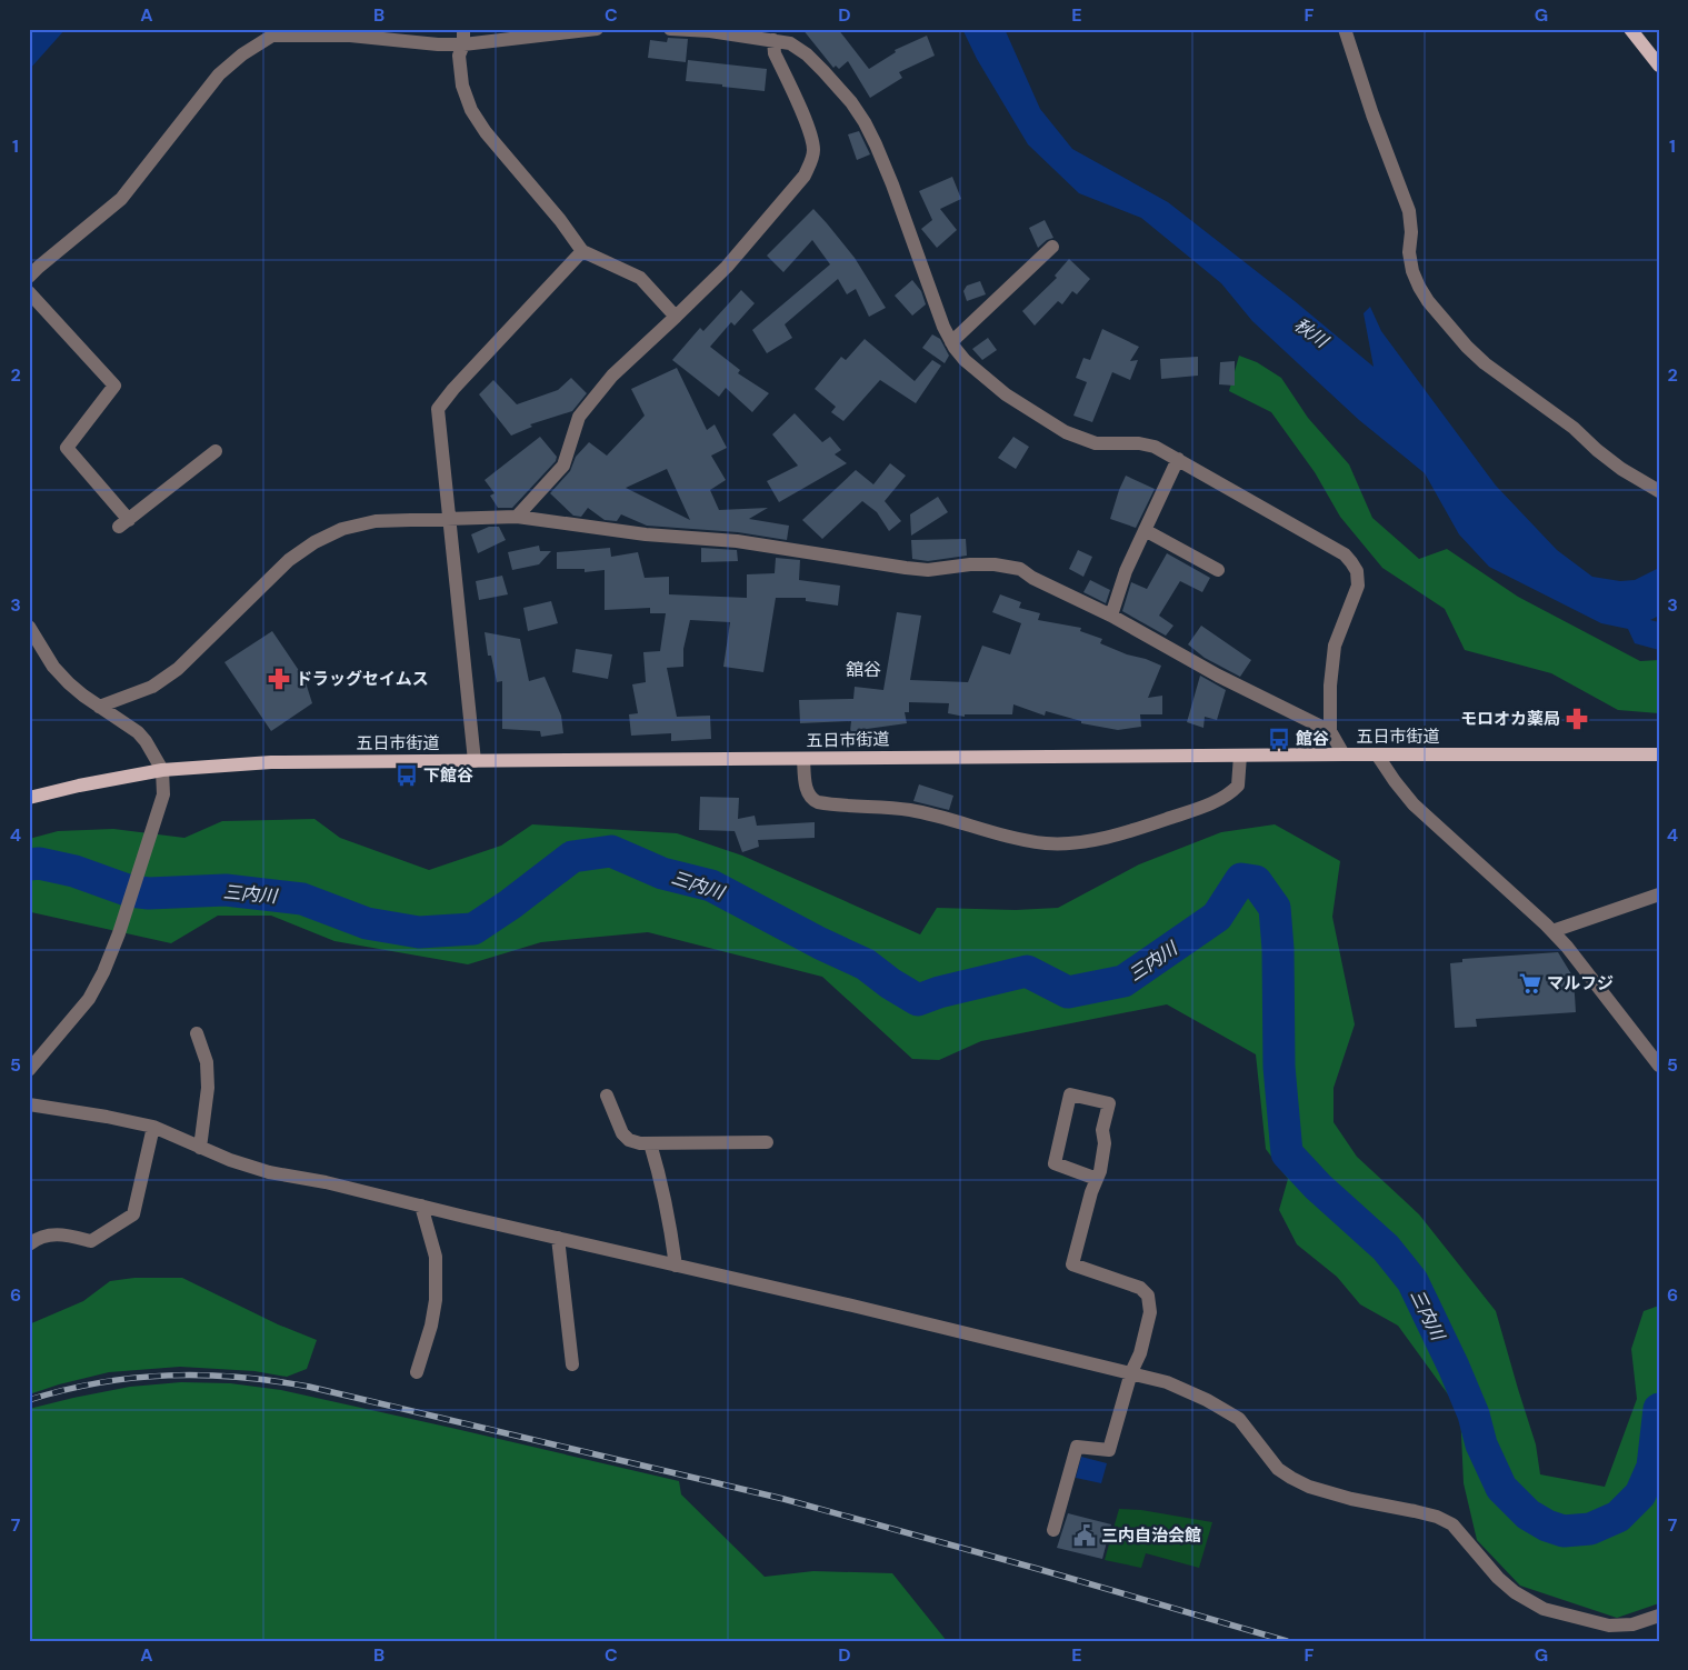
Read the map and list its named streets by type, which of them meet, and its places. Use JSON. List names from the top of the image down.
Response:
{
  "streets": {
    "main road": ["五日市街道"]
  },
  "districts": ["舘谷"],
  "water": ["秋川", "三内川"],
  "places": {
    "pharmacy": ["ドラッグセイムス", "モロオカ薬局"],
    "bus stop": ["館谷", "下館谷"],
    "supermarket": ["マルフジ"],
    "public building": ["三内自治会館"]
  },
  "grid": {
    "columns": [
      "A",
      "B",
      "C",
      "D",
      "E",
      "F",
      "G"
    ],
    "rows": [
      "1",
      "2",
      "3",
      "4",
      "5",
      "6",
      "7"
    ]
  }
}
